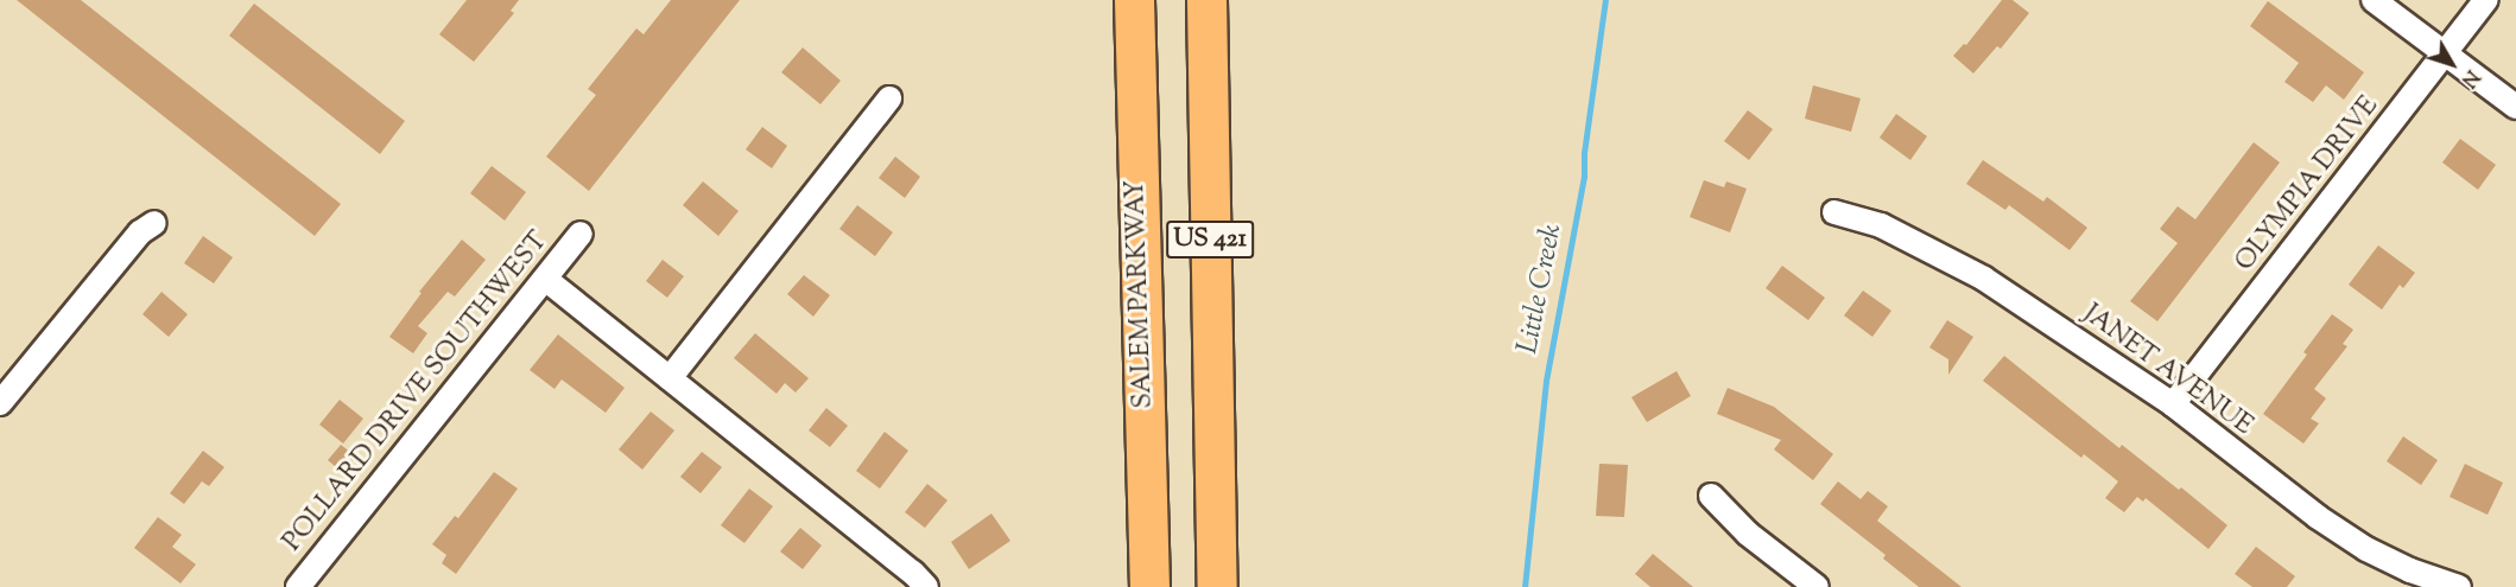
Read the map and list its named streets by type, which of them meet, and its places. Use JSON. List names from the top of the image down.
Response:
{
  "streets": {
    "highway": ["US 421", "SALEM PARKWAY"],
    "street": ["OLYMPIA DRIVE", "JANET AVENUE", "POLLARD DRIVE SOUTHWEST"]
  },
  "crossings": [
    ["OLYMPIA DRIVE", "JANET AVENUE"]
  ],
  "water": ["Little Creek"],
  "north": "bottom right"
}
